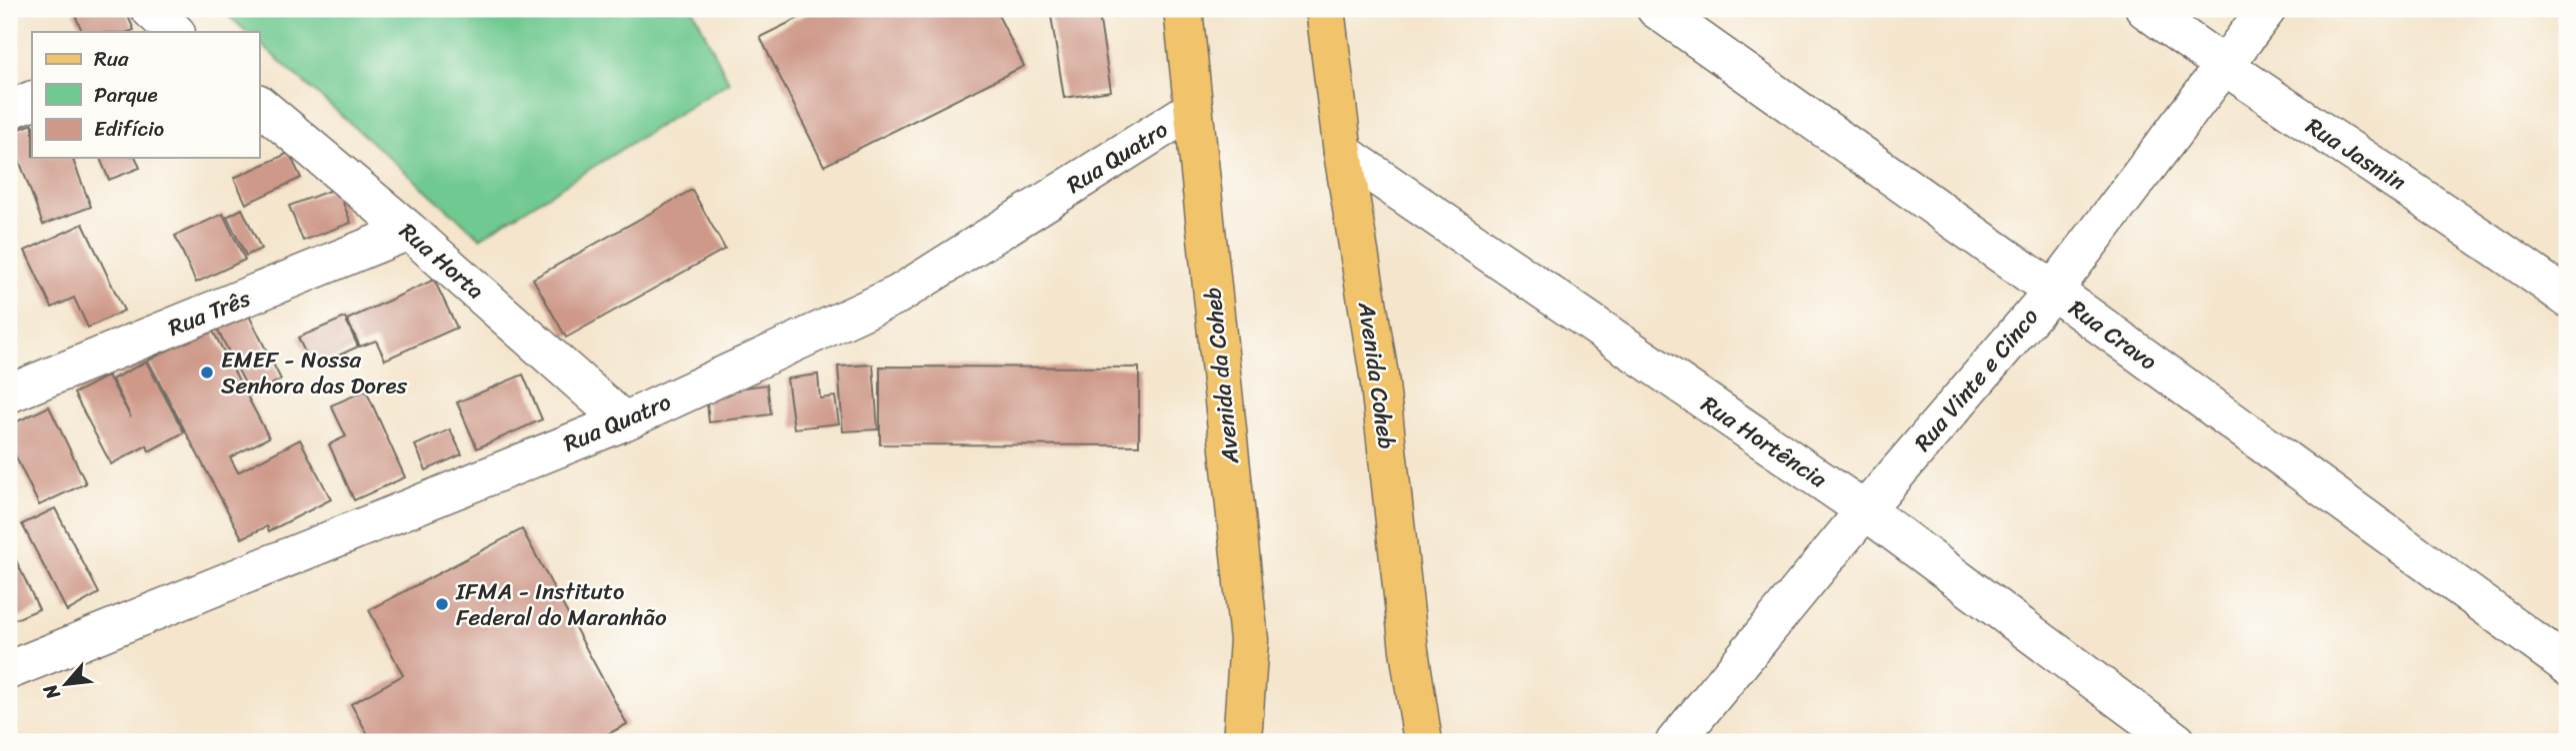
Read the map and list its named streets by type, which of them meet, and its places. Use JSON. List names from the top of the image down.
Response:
{
  "streets": {
    "main road": ["Avenida da Coheb", "Avenida Coheb"],
    "street": [
      "Rua Jasmin",
      "Rua Quatro",
      "Rua Horta",
      "Rua Três",
      "Rua Cravo",
      "Rua Vinte e Cinco",
      "Rua Hortência"
    ]
  },
  "crossings": [
    ["Rua Jasmin", "Rua Vinte e Cinco"],
    ["Rua Quatro", "Rua Horta"],
    ["Rua Quatro", "Avenida da Coheb"],
    ["Rua Horta", "Rua Três"],
    ["Rua Cravo", "Rua Vinte e Cinco"],
    ["Avenida Coheb", "Rua Hortência"],
    ["Rua Vinte e Cinco", "Rua Hortência"]
  ],
  "places": ["EMEF - Nossa Senhora das Dores", "IFMA - Instituto Federal do Maranhão"],
  "legend": ["Rua", "Parque", "Edifício"],
  "north": "bottom left"
}
